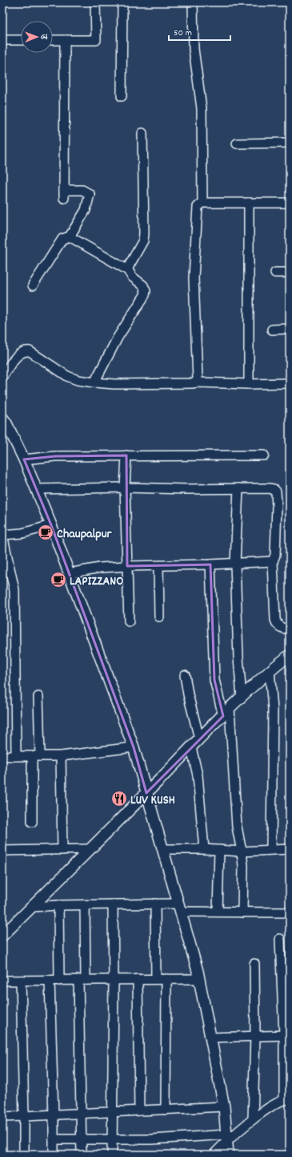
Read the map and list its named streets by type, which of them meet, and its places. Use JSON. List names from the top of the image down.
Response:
{
  "places": {
    "cafe": ["Chaupalpur", "LAPIZZANO"],
    "restaurant": ["LUV KUSH"]
  },
  "scale_bar": "50 m",
  "north": "right"
}
